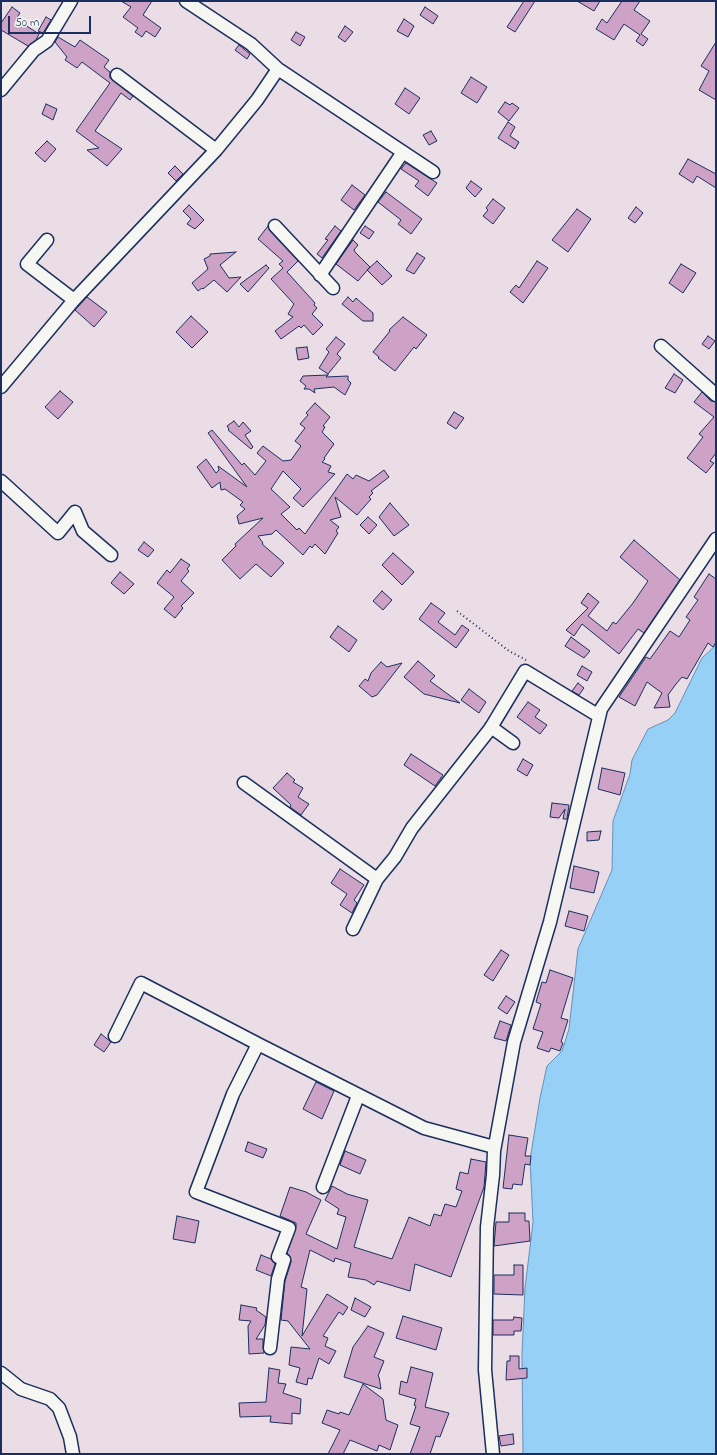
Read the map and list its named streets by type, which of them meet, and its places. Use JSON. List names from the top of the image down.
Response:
{
  "scale_bar": "50 m"
}
